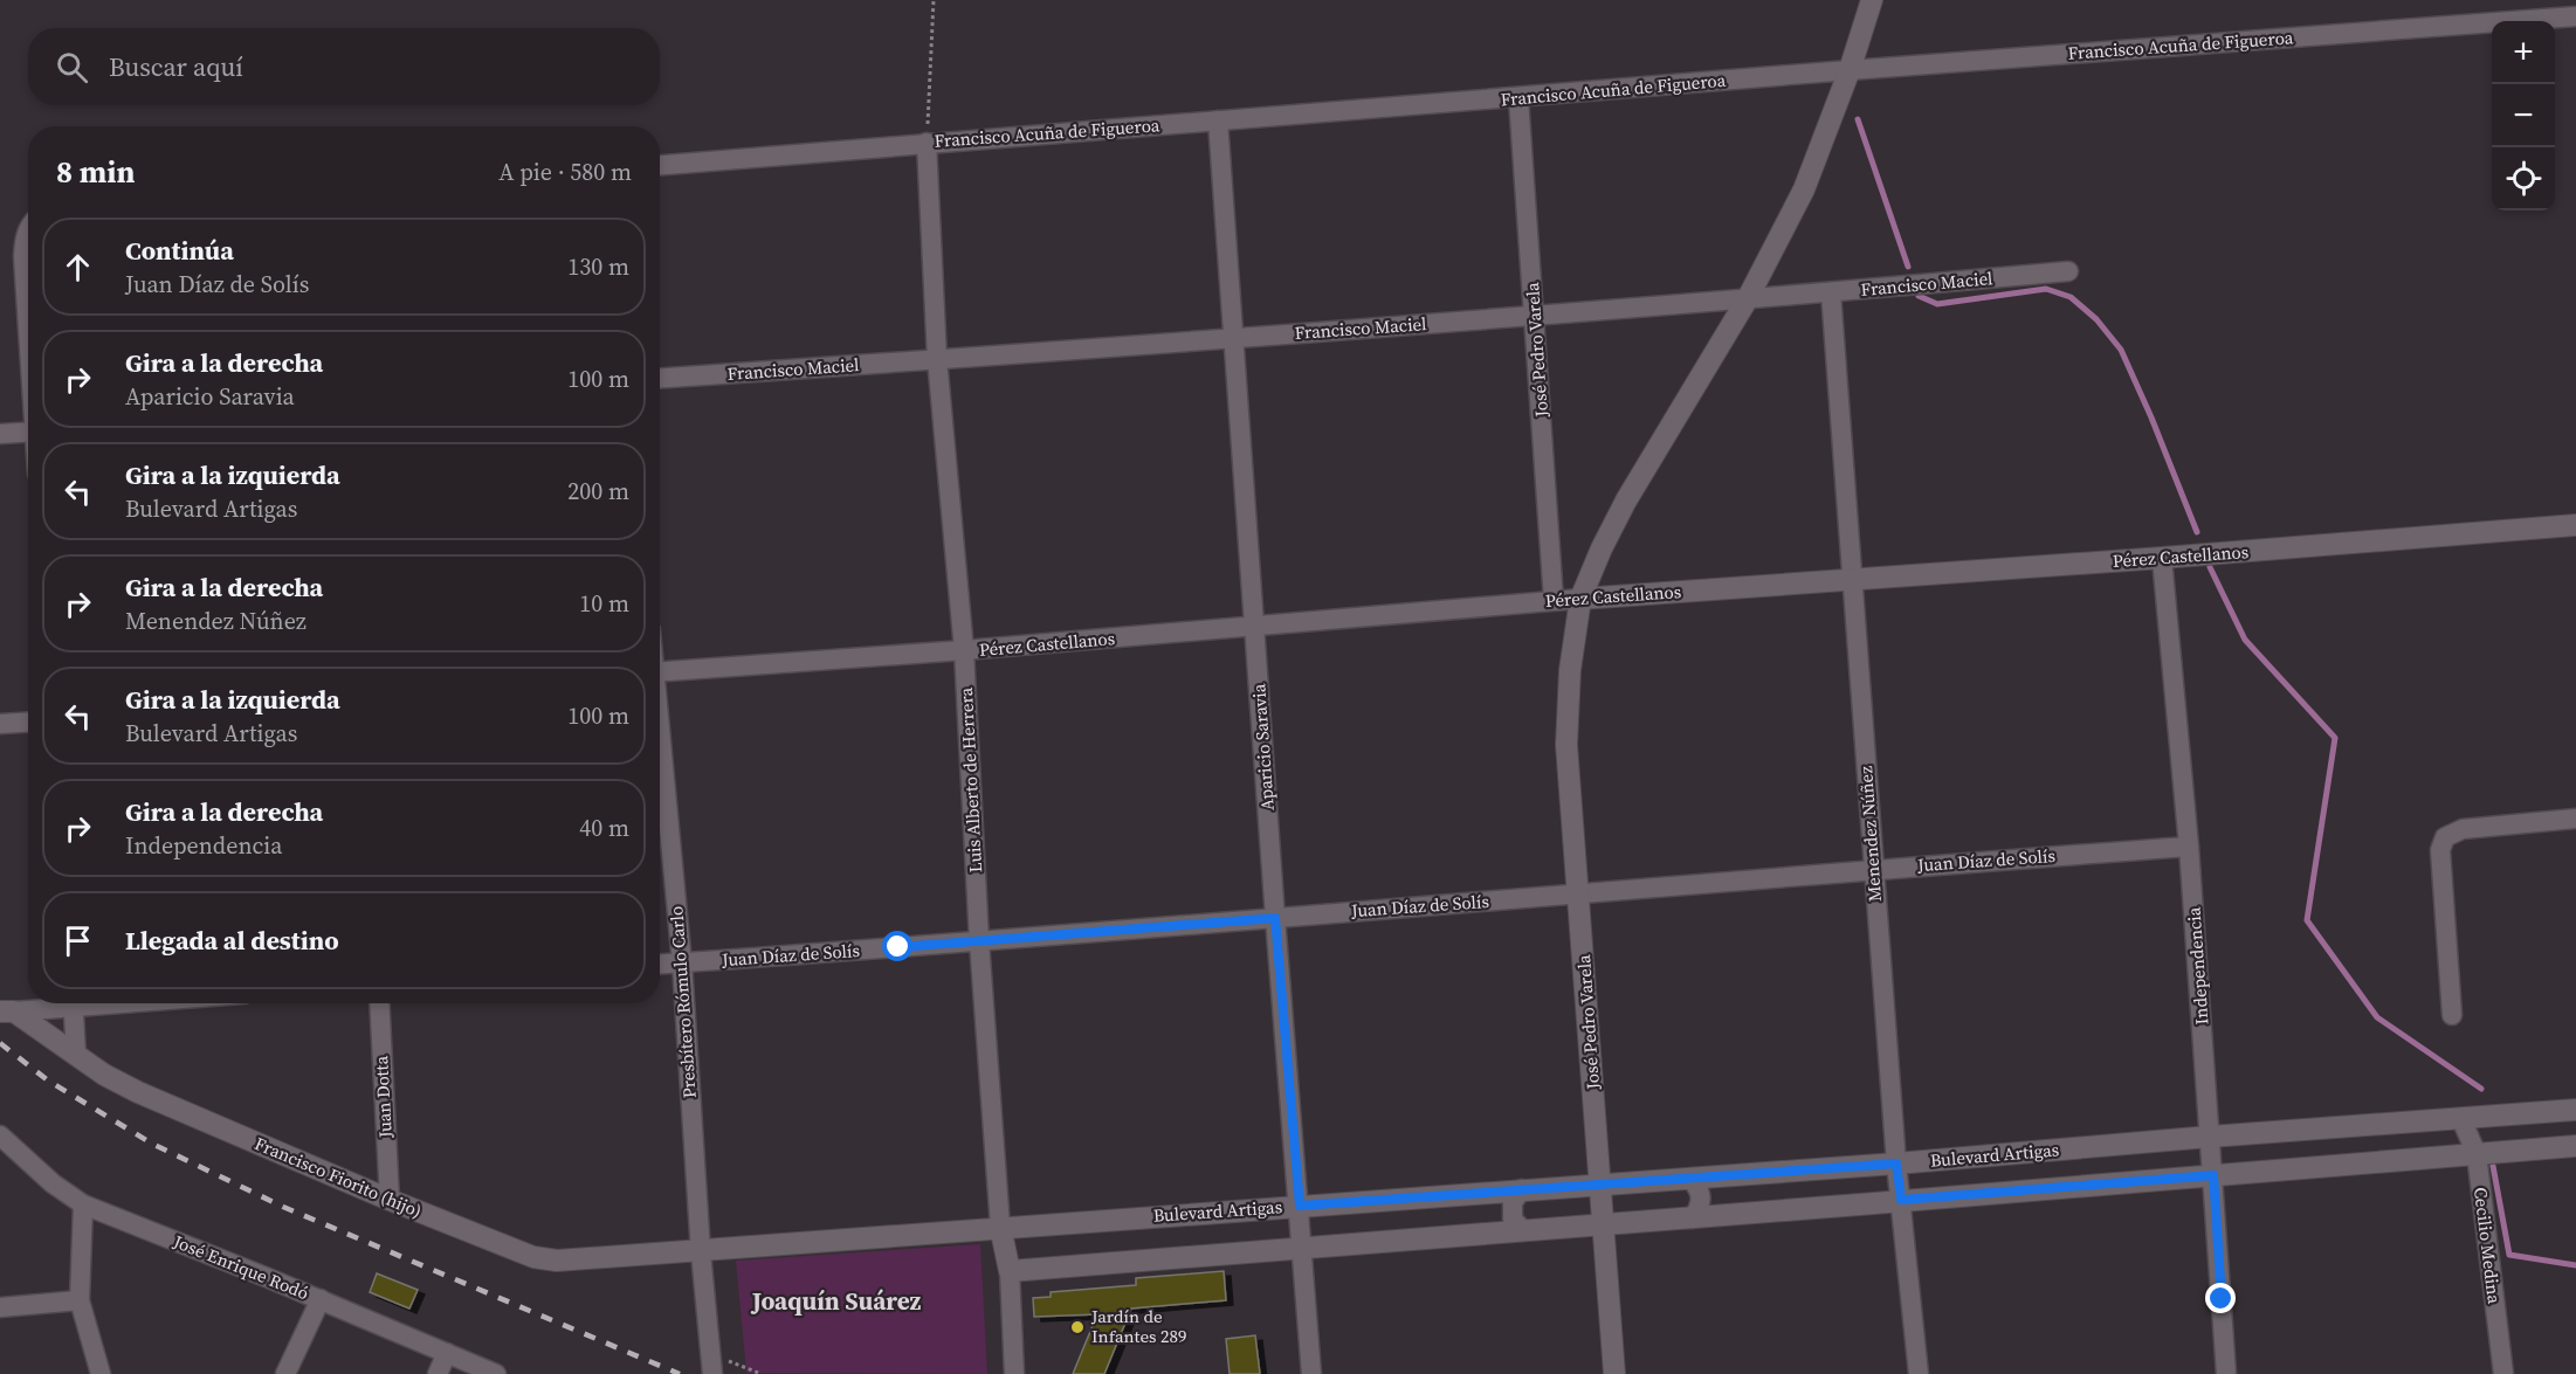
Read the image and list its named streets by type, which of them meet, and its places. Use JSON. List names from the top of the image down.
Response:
{
  "streets": {
    "street": [
      "Francisco Acuña de Figueroa",
      "Francisco Maciel",
      "José Pedro Varela",
      "Pérez Castellanos",
      "Aparicio Saravia",
      "Luis Alberto de Herrera",
      "Menendez Núñez",
      "Juan Díaz de Solís",
      "Independencia",
      "Presbítero Rómulo Carlo",
      "Juan Dotta",
      "Bulevard Artigas",
      "Francisco Fiorito (hijo)",
      "Cecilio Medina",
      "José Enrique Rodó"
    ]
  },
  "crossings": [
    ["Francisco Acuña de Figueroa", "José Pedro Varela"],
    ["Francisco Acuña de Figueroa", "Aparicio Saravia"],
    ["Francisco Acuña de Figueroa", "Luis Alberto de Herrera"],
    ["Francisco Maciel", "José Pedro Varela"],
    ["Francisco Maciel", "Aparicio Saravia"],
    ["Francisco Maciel", "Luis Alberto de Herrera"],
    ["Francisco Maciel", "Menendez Núñez"],
    ["José Pedro Varela", "Pérez Castellanos"],
    ["José Pedro Varela", "Juan Díaz de Solís"],
    ["José Pedro Varela", "Bulevard Artigas"],
    ["Pérez Castellanos", "Aparicio Saravia"],
    ["Pérez Castellanos", "Luis Alberto de Herrera"],
    ["Pérez Castellanos", "Menendez Núñez"],
    ["Pérez Castellanos", "Independencia"],
    ["Aparicio Saravia", "Juan Díaz de Solís"],
    ["Aparicio Saravia", "Bulevard Artigas"],
    ["Luis Alberto de Herrera", "Juan Díaz de Solís"],
    ["Luis Alberto de Herrera", "Bulevard Artigas"],
    ["Menendez Núñez", "Juan Díaz de Solís"],
    ["Menendez Núñez", "Bulevard Artigas"],
    ["Juan Díaz de Solís", "Independencia"],
    ["Juan Díaz de Solís", "Presbítero Rómulo Carlo"],
    ["Independencia", "Bulevard Artigas"],
    ["Presbítero Rómulo Carlo", "Bulevard Artigas"],
    ["Presbítero Rómulo Carlo", "Francisco Fiorito (hijo)"],
    ["Juan Dotta", "Francisco Fiorito (hijo)"],
    ["Bulevard Artigas", "Francisco Fiorito (hijo)"],
    ["Bulevard Artigas", "Cecilio Medina"]
  ],
  "districts": ["Joaquín Suárez"],
  "places": ["Jardín de Infantes 289"],
  "page": {
    "map_buttons": ["+", "−"],
    "search": "Buscar aquí",
    "heading": ["8 min", "A pie · 580 m"],
    "list": [
      ["Continúa", "Juan Díaz de Solís", "130 m"],
      ["Gira a la derecha", "Aparicio Saravia", "100 m"],
      ["Gira a la izquierda", "Bulevard Artigas", "200 m"],
      ["Gira a la derecha", "Menendez Núñez", "10 m"],
      ["Gira a la izquierda", "Bulevard Artigas", "100 m"],
      ["Gira a la derecha", "Independencia", "40 m"],
      "Llegada al destino"
    ]
  }
}
